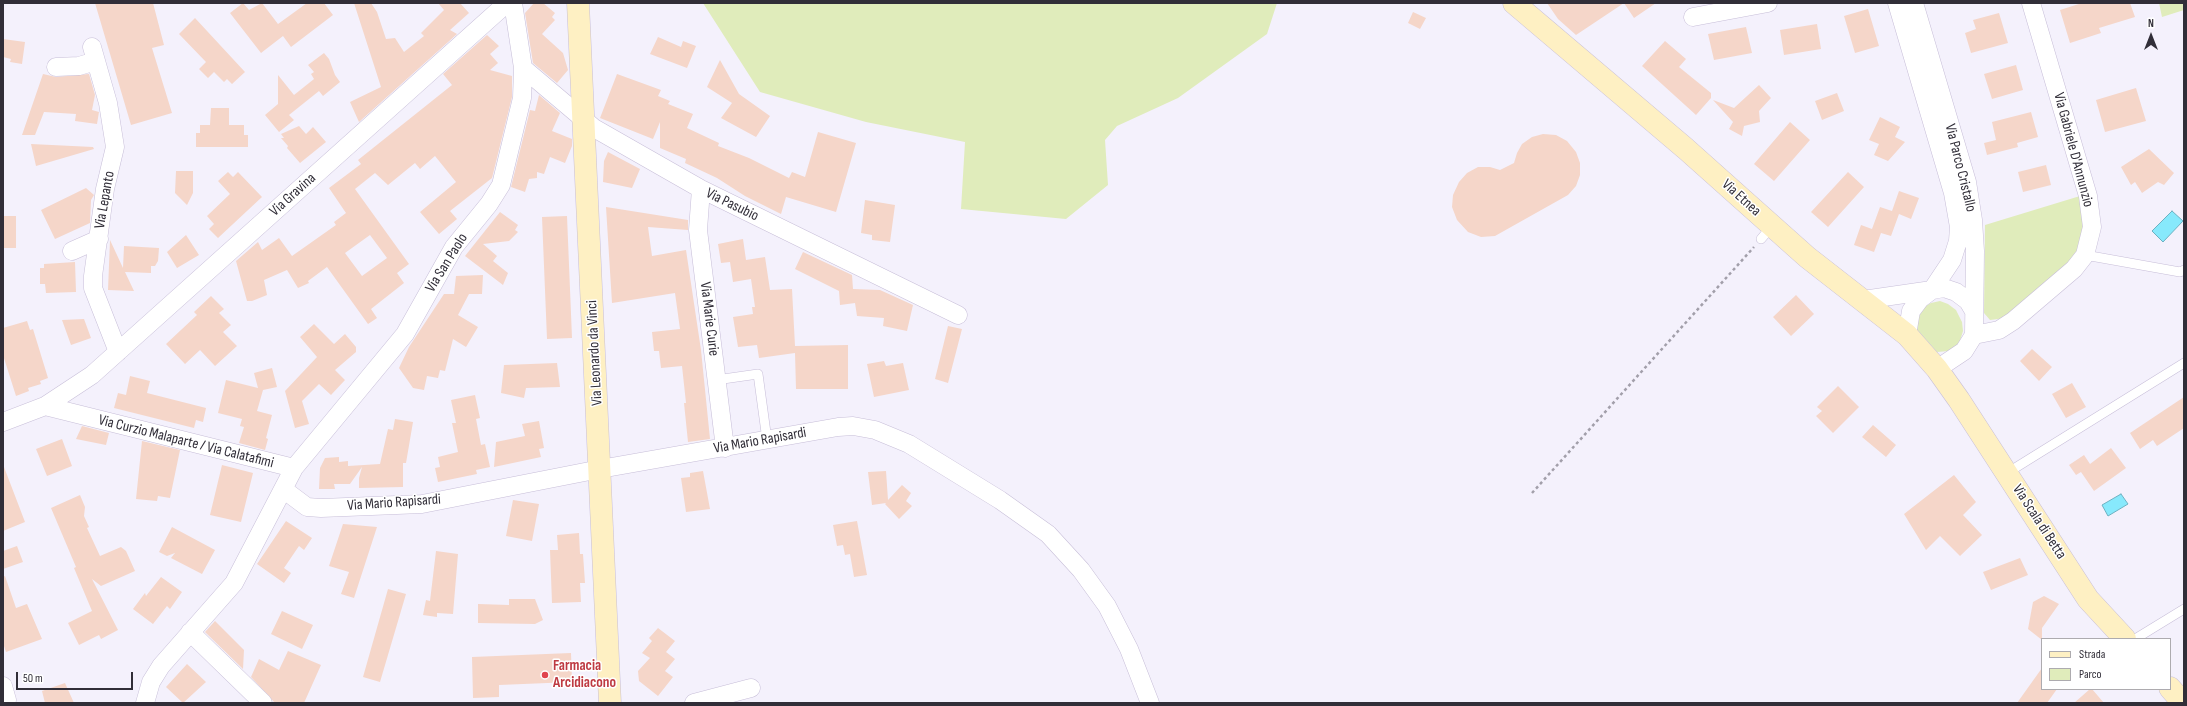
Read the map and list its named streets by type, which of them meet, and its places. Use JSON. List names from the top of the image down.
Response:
{
  "streets": {
    "main road": ["Via Etnea", "Via Leonardo da Vinci", "Via Scala di Betta"],
    "street": [
      "Via Gabriele D'Annunzio",
      "Via Parco Cristallo",
      "Via Gravina",
      "Via Lepanto",
      "Via Pasubio",
      "Via San Paolo",
      "Via Marie Curie",
      "Via Mario Rapisardi",
      "Via Curzio Malaparte / Via Calatafimi"
    ]
  },
  "crossings": [
    ["Via Gabriele D'Annunzio", "Via Parco Cristallo"],
    ["Via Gabriele D'Annunzio", "Via Etnea"],
    ["Via Parco Cristallo", "Via Etnea"],
    ["Via Gravina", "Via Lepanto"],
    ["Via Gravina", "Via Curzio Malaparte / Via Calatafimi"],
    ["Via Etnea", "Via Scala di Betta"],
    ["Via Pasubio", "Via San Paolo"],
    ["Via Pasubio", "Via Marie Curie"],
    ["Via Pasubio", "Via Leonardo da Vinci"],
    ["Via San Paolo", "Via Mario Rapisardi"],
    ["Via San Paolo", "Via Curzio Malaparte / Via Calatafimi"],
    ["Via Marie Curie", "Via Mario Rapisardi"],
    ["Via Leonardo da Vinci", "Via Mario Rapisardi"]
  ],
  "places": ["Farmacia Arcidiacono"],
  "legend": ["Strada", "Parco"],
  "scale_bar": "50 m",
  "north": "top"
}
